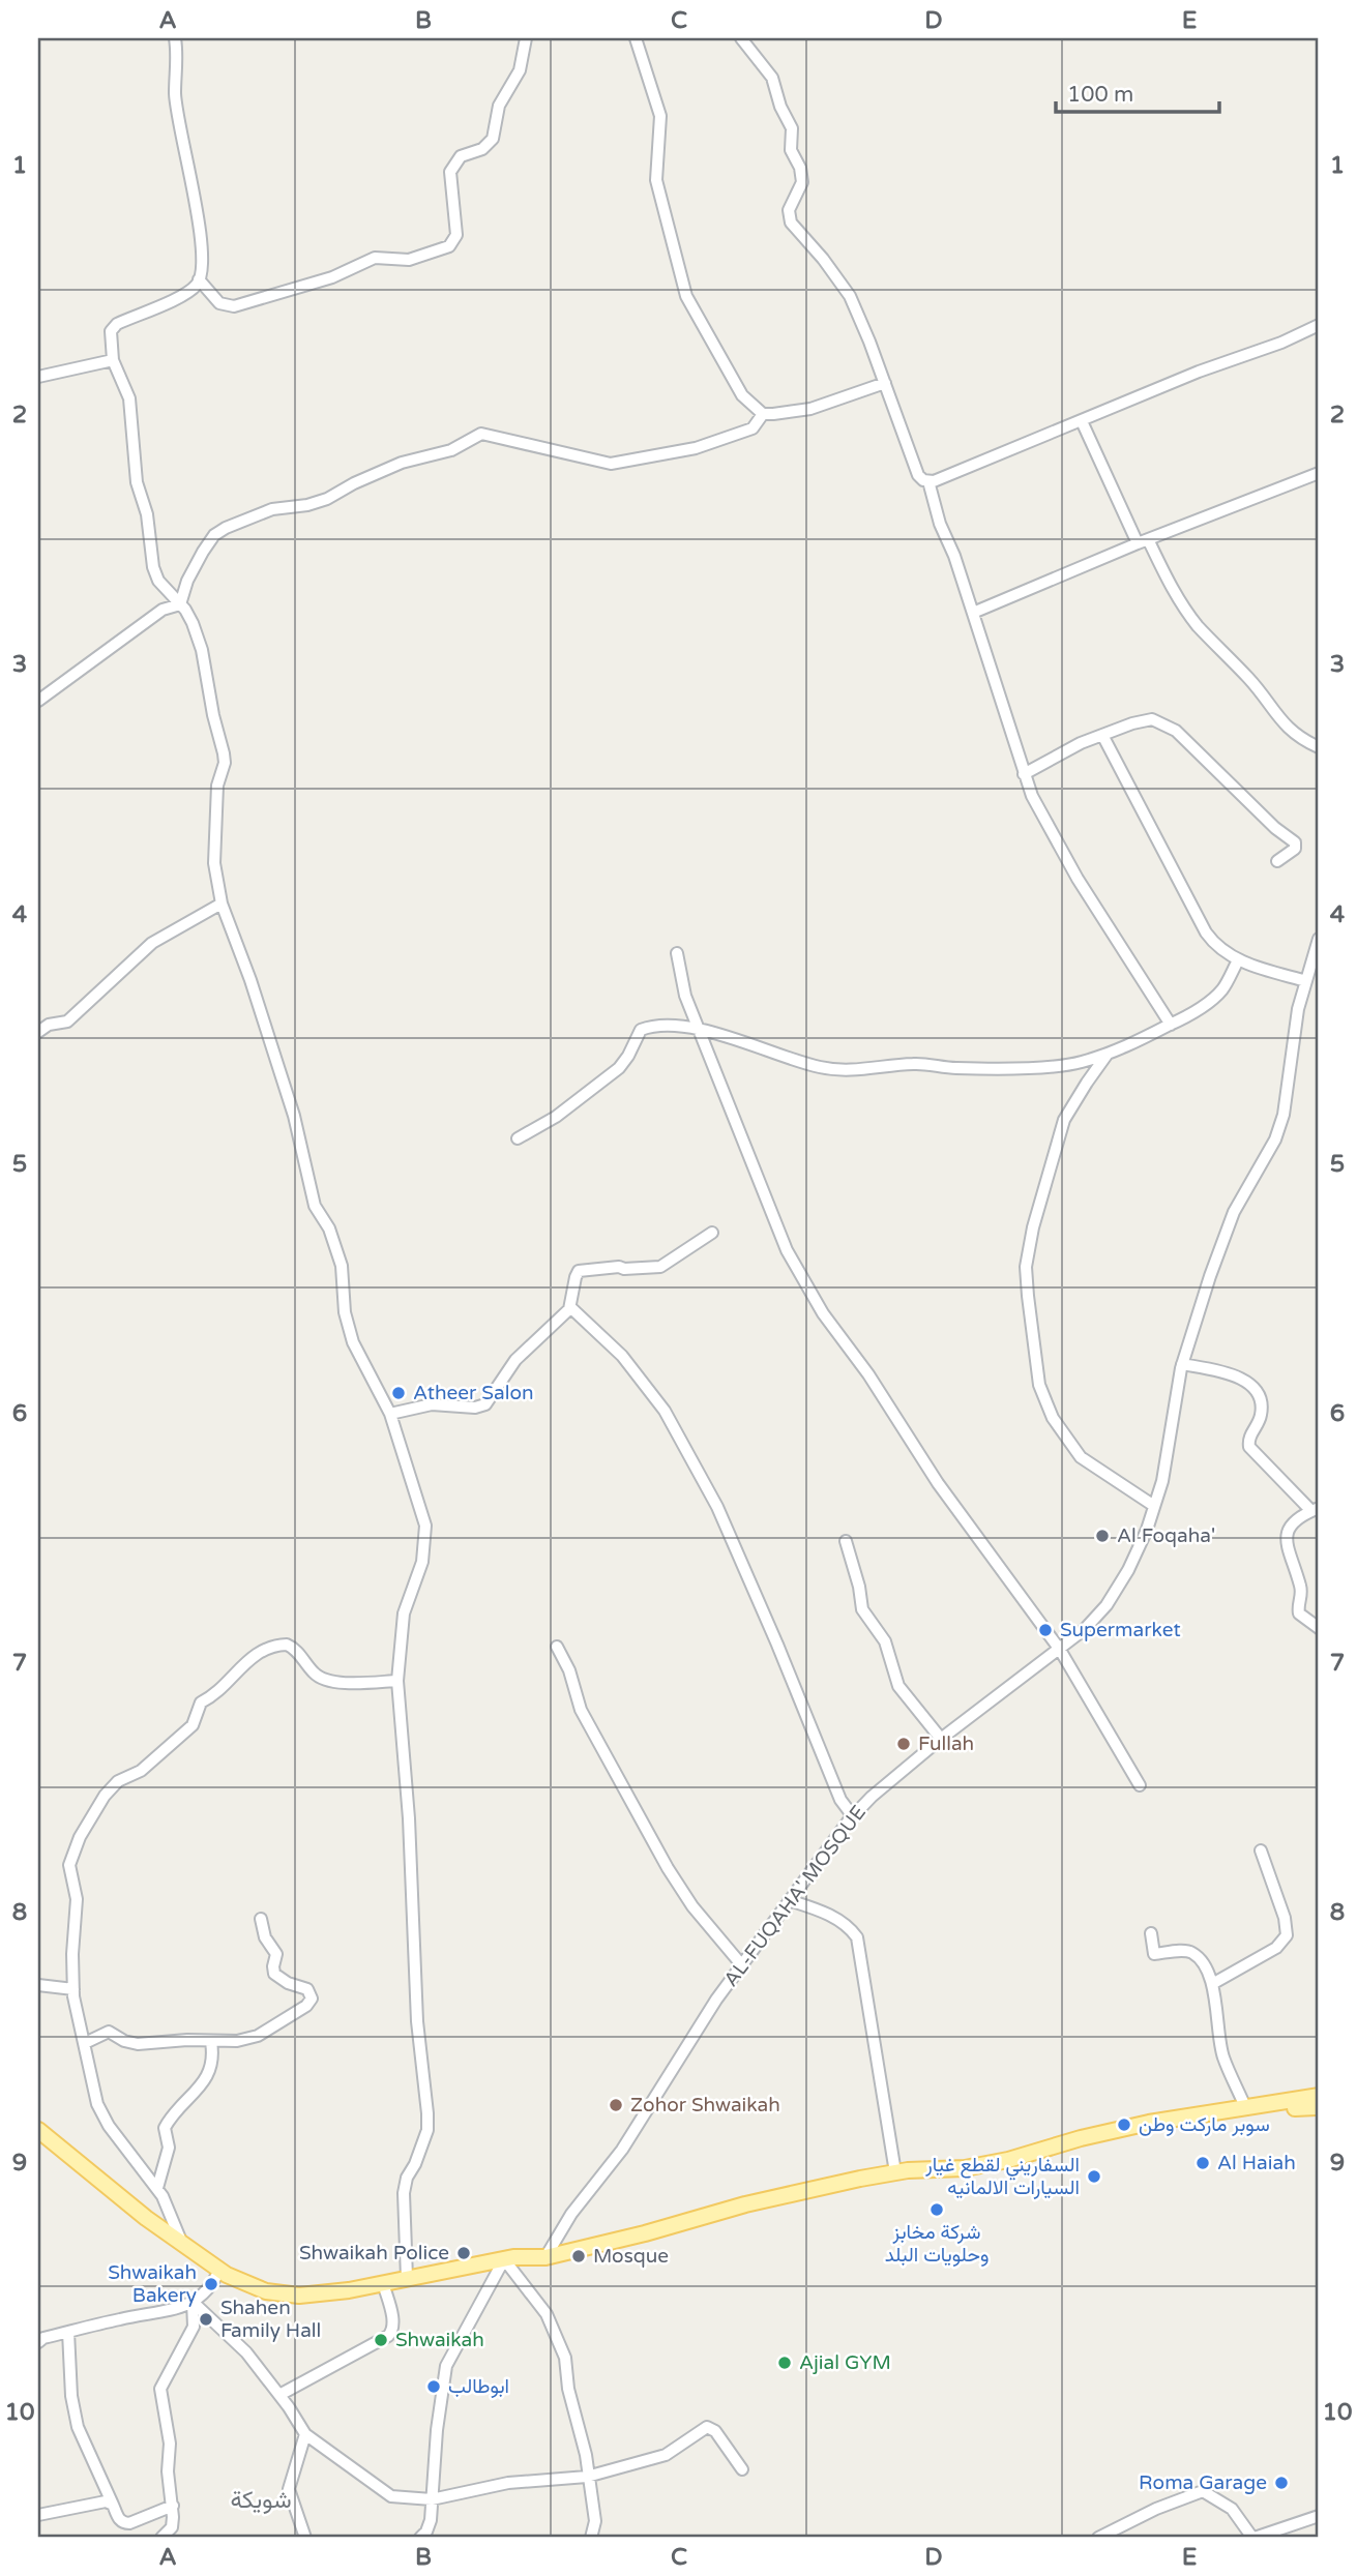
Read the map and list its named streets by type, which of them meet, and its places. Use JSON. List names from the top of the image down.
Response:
{
  "streets": {
    "street": ["AL-FUQAHA' MOSQUE"]
  },
  "districts": ["شويكة"],
  "places": [
    "Atheer Salon",
    "Al Foqaha'",
    "Supermarket",
    "Fullah",
    "Zohor Shwaikah",
    "سوبر ماركت وطن",
    "Al Haiah",
    "السفاريني لقطع غيار السيارات الالمانيه",
    "شركة مخابز وحلويات البلد",
    "Shwaikah Police",
    "Mosque",
    "Shwaikah Bakery",
    "Shahen Family Hall",
    "Shwaikah",
    "Ajial GYM",
    "ابوطالب",
    "Roma Garage"
  ],
  "scale_bar": "100 m",
  "grid": {
    "columns": [
      "A",
      "B",
      "C",
      "D",
      "E"
    ],
    "rows": [
      "1",
      "2",
      "3",
      "4",
      "5",
      "6",
      "7",
      "8",
      "9",
      "10"
    ]
  }
}
